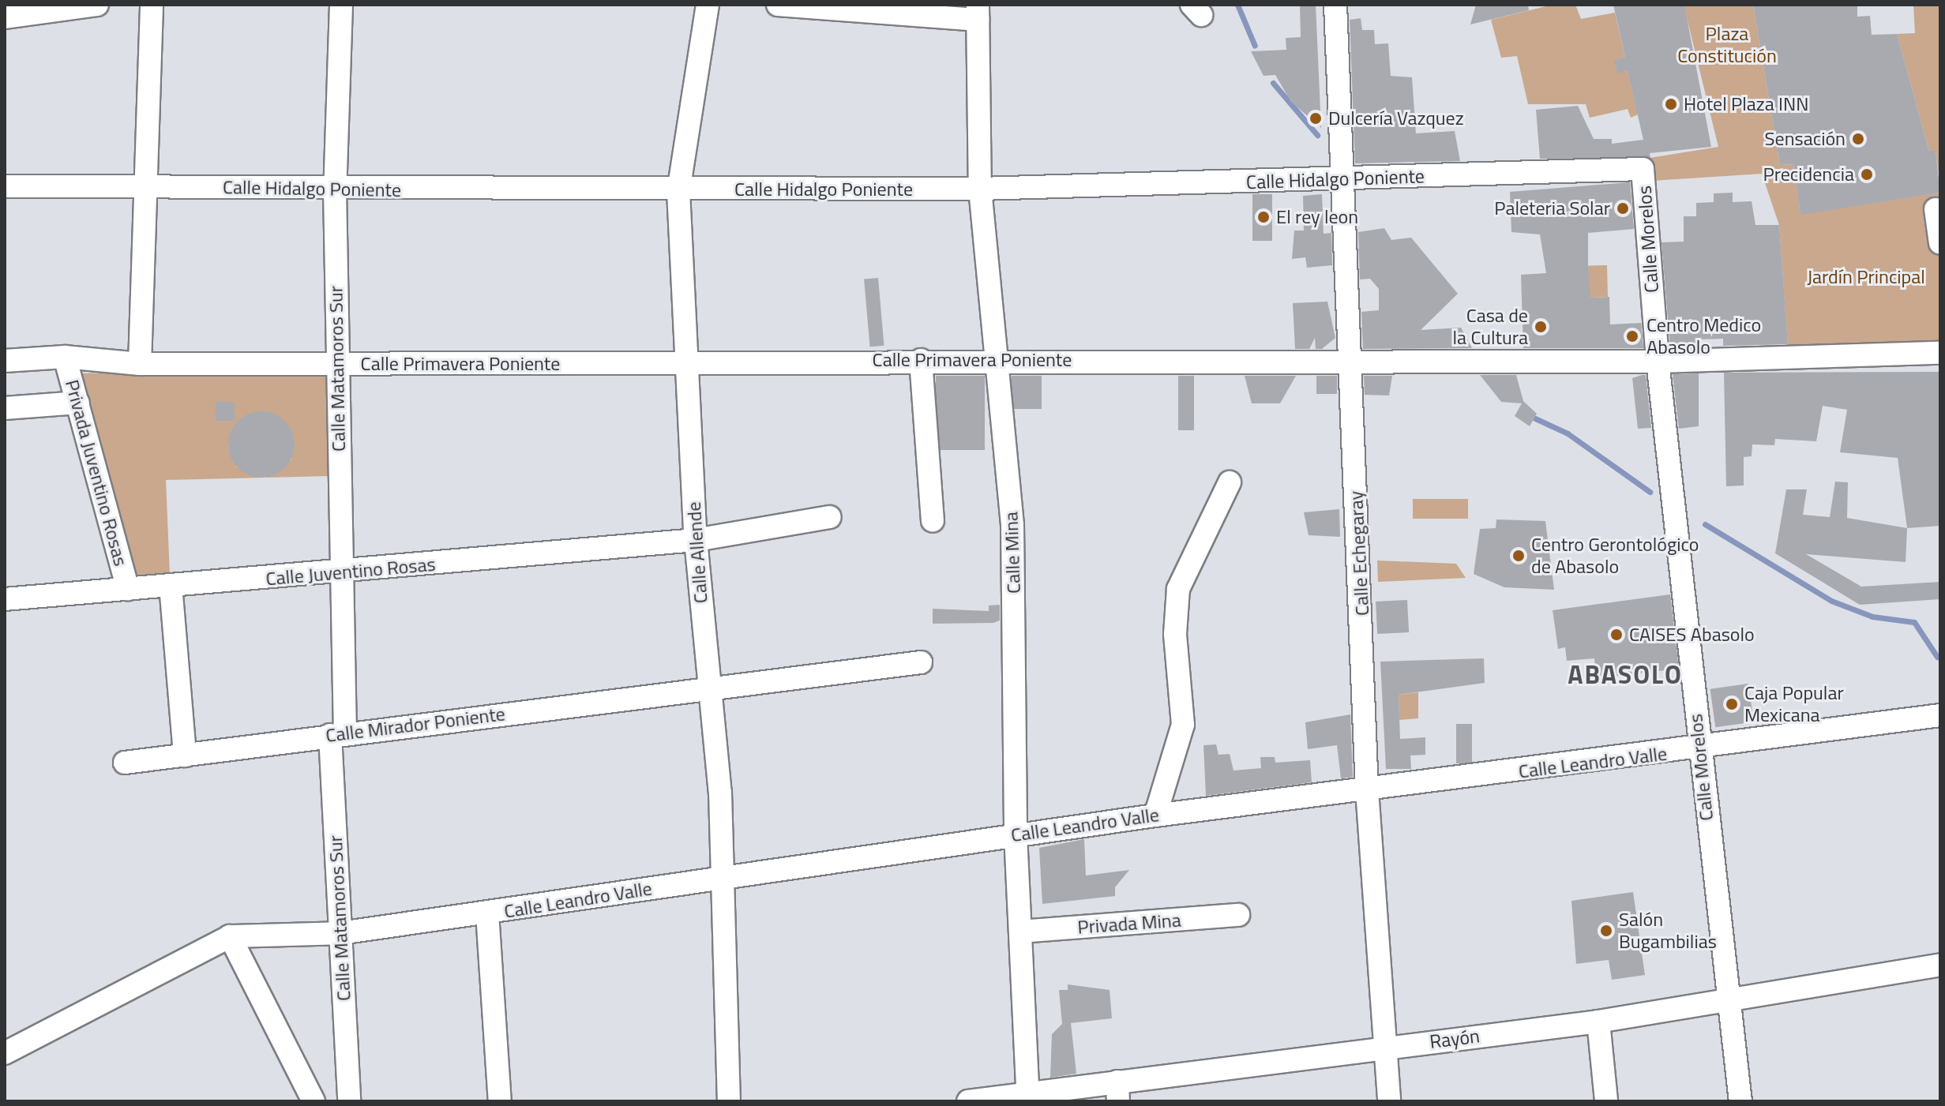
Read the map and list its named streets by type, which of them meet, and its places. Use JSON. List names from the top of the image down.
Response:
{
  "streets": {
    "street": [
      "Calle Hidalgo Poniente",
      "Calle Morelos",
      "Calle Primavera Poniente",
      "Calle Matamoros Sur",
      "Privada Juventino Rosas",
      "Calle Allende",
      "Calle Mina",
      "Calle Echegaray",
      "Calle Juventino Rosas",
      "Calle Mirador Poniente",
      "Calle Leandro Valle",
      "Privada Mina",
      "Rayón"
    ]
  },
  "crossings": [
    ["Calle Hidalgo Poniente", "Calle Morelos"],
    ["Calle Hidalgo Poniente", "Calle Matamoros Sur"],
    ["Calle Hidalgo Poniente", "Calle Allende"],
    ["Calle Hidalgo Poniente", "Calle Mina"],
    ["Calle Hidalgo Poniente", "Calle Echegaray"],
    ["Calle Morelos", "Calle Primavera Poniente"],
    ["Calle Morelos", "Calle Leandro Valle"],
    ["Calle Morelos", "Rayón"],
    ["Calle Primavera Poniente", "Calle Matamoros Sur"],
    ["Calle Primavera Poniente", "Privada Juventino Rosas"],
    ["Calle Primavera Poniente", "Calle Allende"],
    ["Calle Primavera Poniente", "Calle Mina"],
    ["Calle Primavera Poniente", "Calle Echegaray"],
    ["Calle Matamoros Sur", "Calle Juventino Rosas"],
    ["Calle Matamoros Sur", "Calle Mirador Poniente"],
    ["Calle Matamoros Sur", "Calle Leandro Valle"],
    ["Privada Juventino Rosas", "Calle Juventino Rosas"],
    ["Calle Allende", "Calle Juventino Rosas"],
    ["Calle Allende", "Calle Mirador Poniente"],
    ["Calle Allende", "Calle Leandro Valle"],
    ["Calle Mina", "Calle Leandro Valle"],
    ["Calle Mina", "Privada Mina"],
    ["Calle Mina", "Rayón"],
    ["Calle Echegaray", "Calle Leandro Valle"],
    ["Calle Echegaray", "Rayón"]
  ],
  "districts": ["ABASOLO"],
  "parks": ["Plaza Constitución", "Jardín Principal"],
  "places": [
    "Hotel Plaza INN",
    "Dulcería Vazquez",
    "Sensación",
    "Precidencia",
    "Paleteria Solar",
    "El rey leon",
    "Casa de la Cultura",
    "Centro Medico Abasolo",
    "Centro Gerontológico de Abasolo",
    "CAISES Abasolo",
    "Caja Popular Mexicana",
    "Salón Bugambilias"
  ]
}
